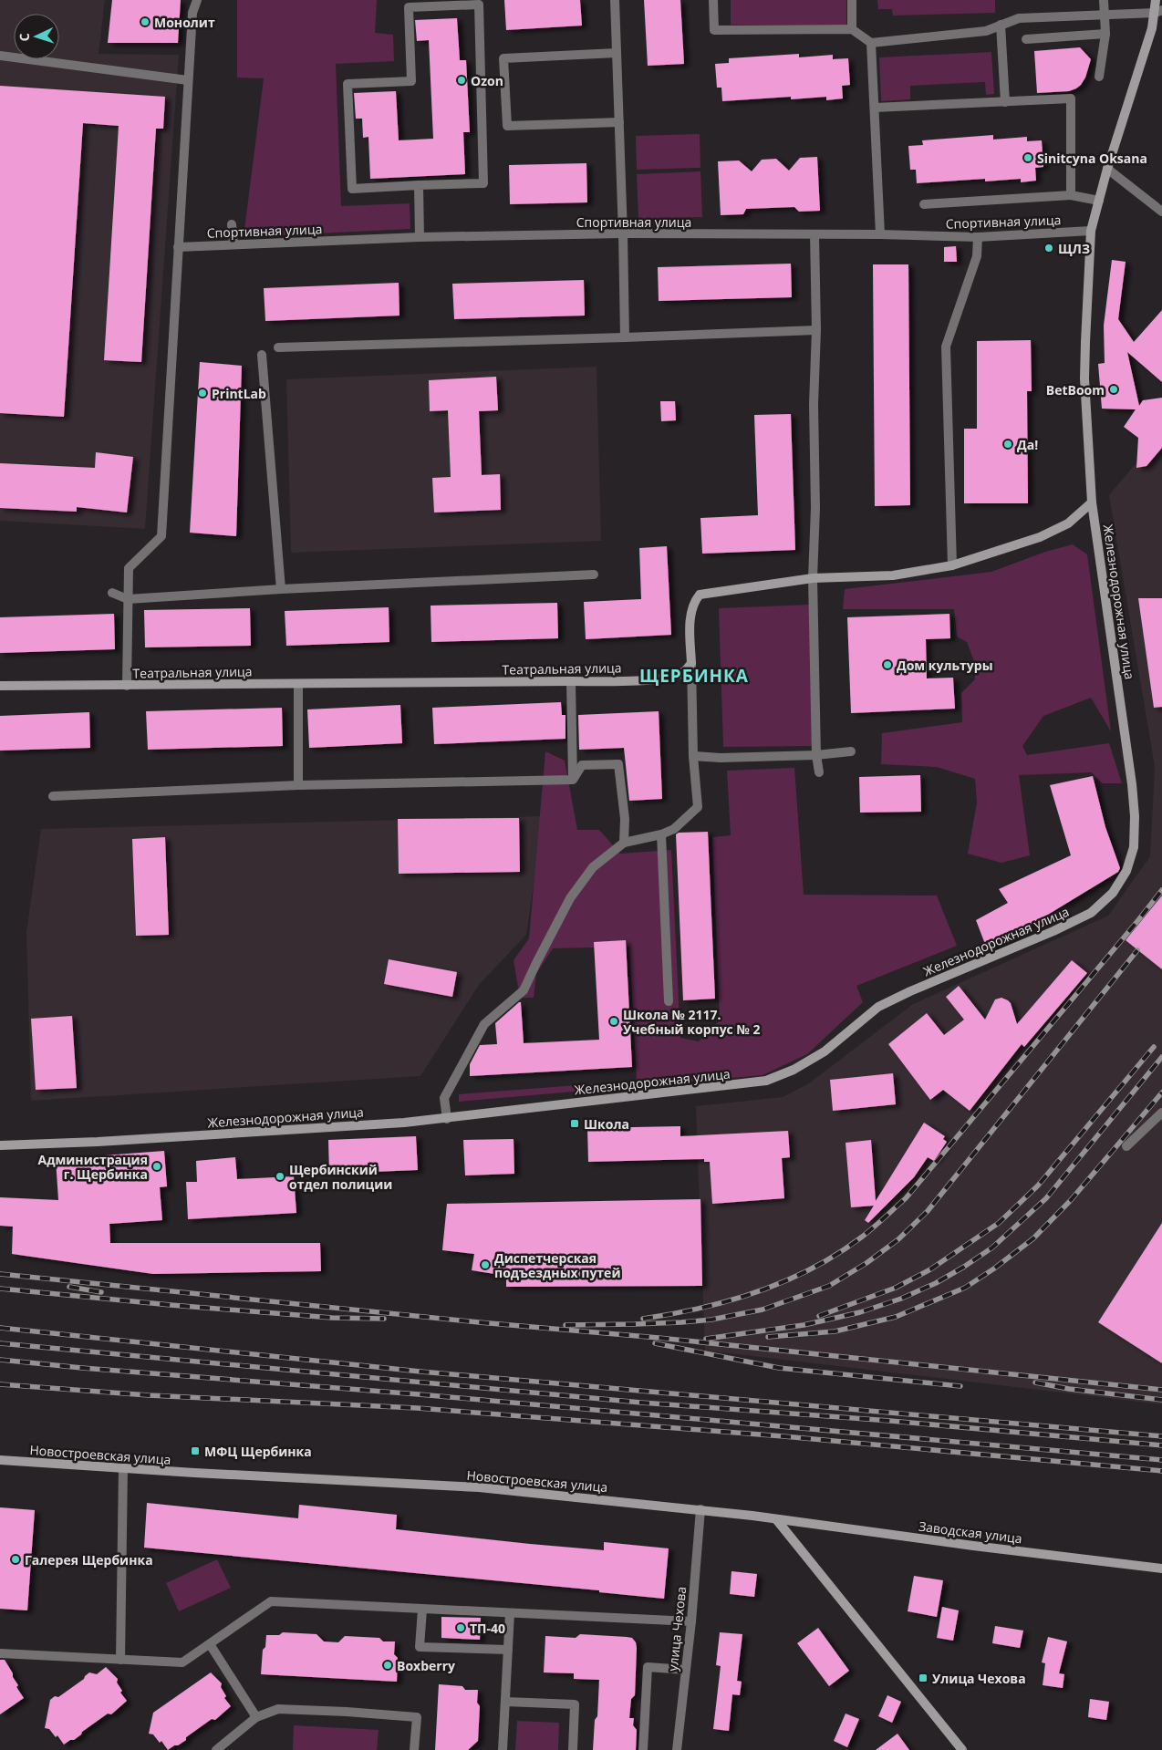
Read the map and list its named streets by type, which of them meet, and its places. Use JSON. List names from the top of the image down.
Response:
{
  "streets": {
    "street": [
      "Спортивная улица",
      "Железнодорожная улица",
      "Театральная улица",
      "Новостроевская улица",
      "Заводская улица",
      "улица Чехова"
    ]
  },
  "crossings": [
    ["Спортивная улица", "Железнодорожная улица"],
    ["Новостроевская улица", "Заводская улица"],
    ["Новостроевская улица", "улица Чехова"]
  ],
  "districts": ["ЩЕРБИНКА"],
  "places": {
    "other": [
      "Монолит",
      "Ozon",
      "Sinitcyna Oksana",
      "ЩЛЗ",
      "BetBoom",
      "PrintLab",
      "Да!",
      "Дом культуры",
      "Школа № 2117. Учебный корпус № 2",
      "Администрация г. Щербинка",
      "Щербинский отдел полиции",
      "Диспетчерская подъездных путей",
      "Галерея Щербинка",
      "ТП-40",
      "Boxberry"
    ],
    "transit": ["Школа", "МФЦ Щербинка", "Улица Чехова"]
  },
  "north": "left"
}
